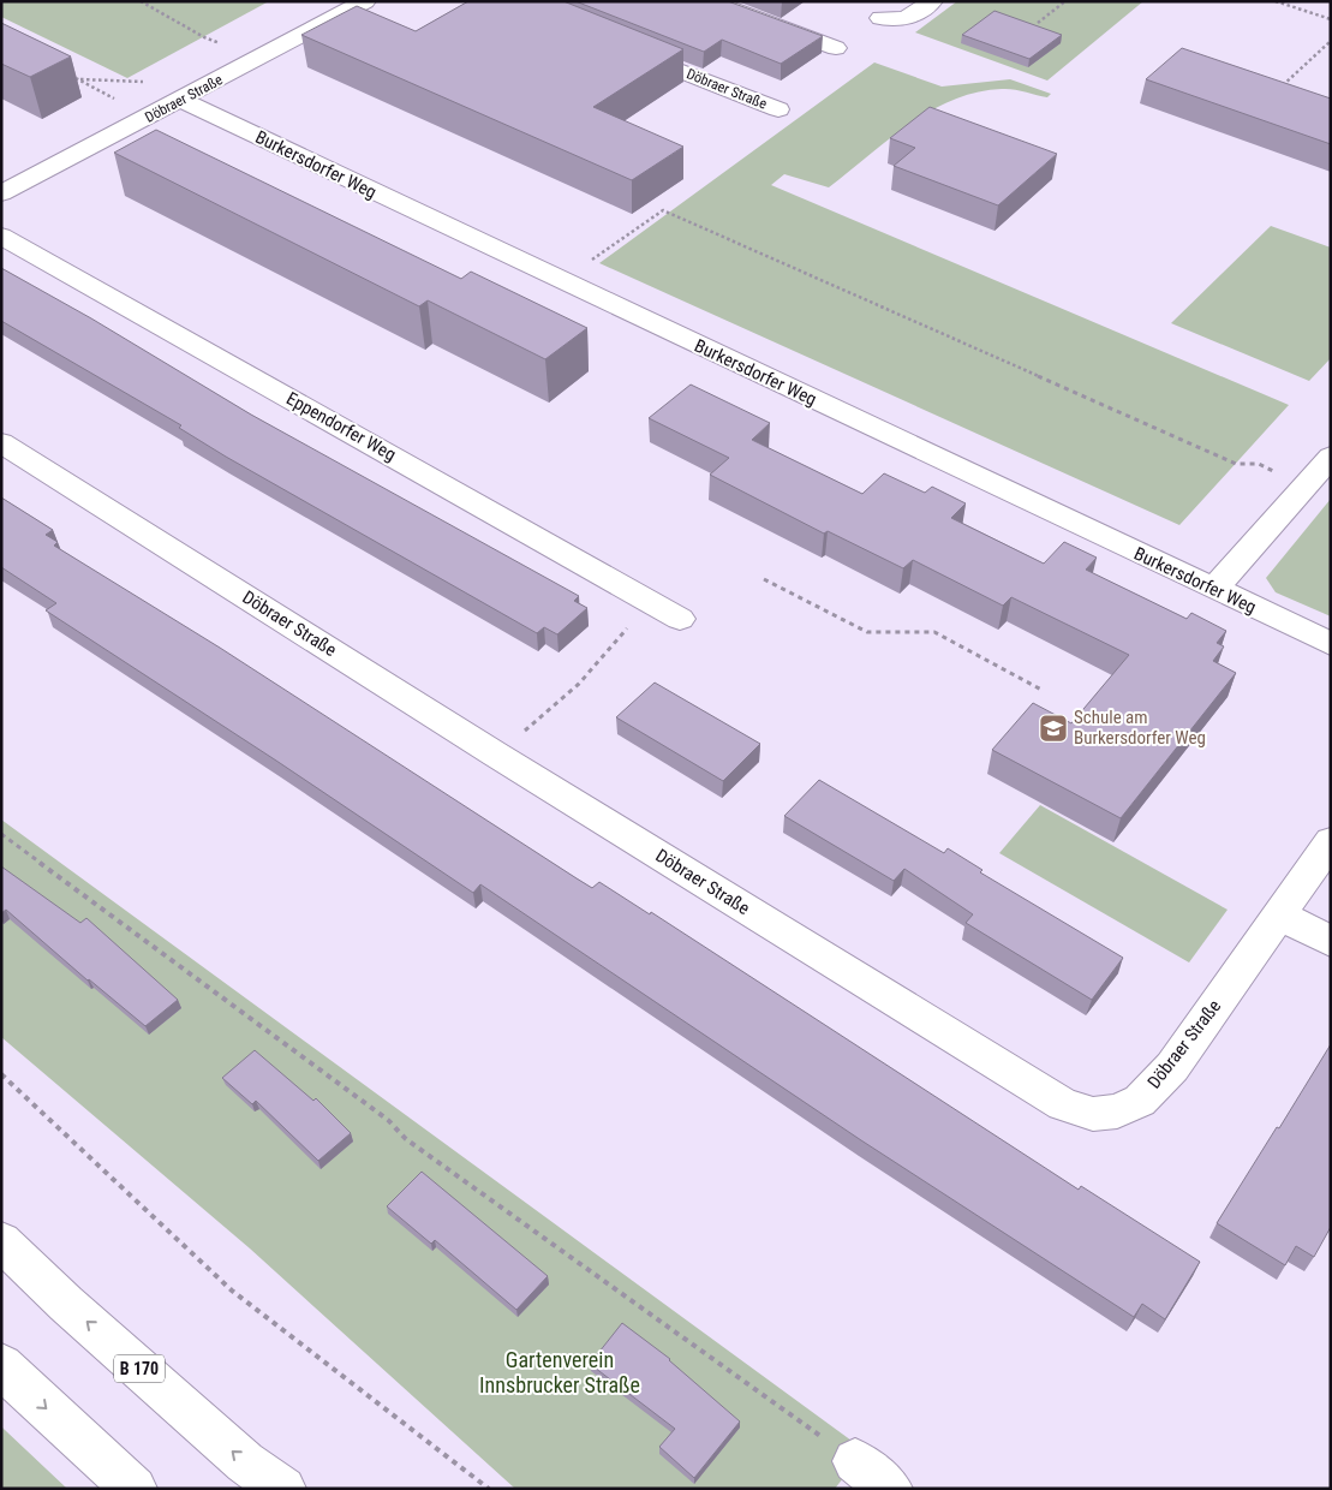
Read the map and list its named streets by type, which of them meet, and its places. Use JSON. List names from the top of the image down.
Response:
{
  "streets": {
    "street": [
      "Döbraer Straße",
      "Burkersdorfer Weg",
      "Eppendorfer Weg",
      "B 170"
    ]
  },
  "crossings": [
    ["Döbraer Straße", "Burkersdorfer Weg"]
  ],
  "parks": ["Gartenverein Innsbrucker Straße"],
  "places": {
    "school or university": ["Schule am Burkersdorfer Weg"]
  }
}
